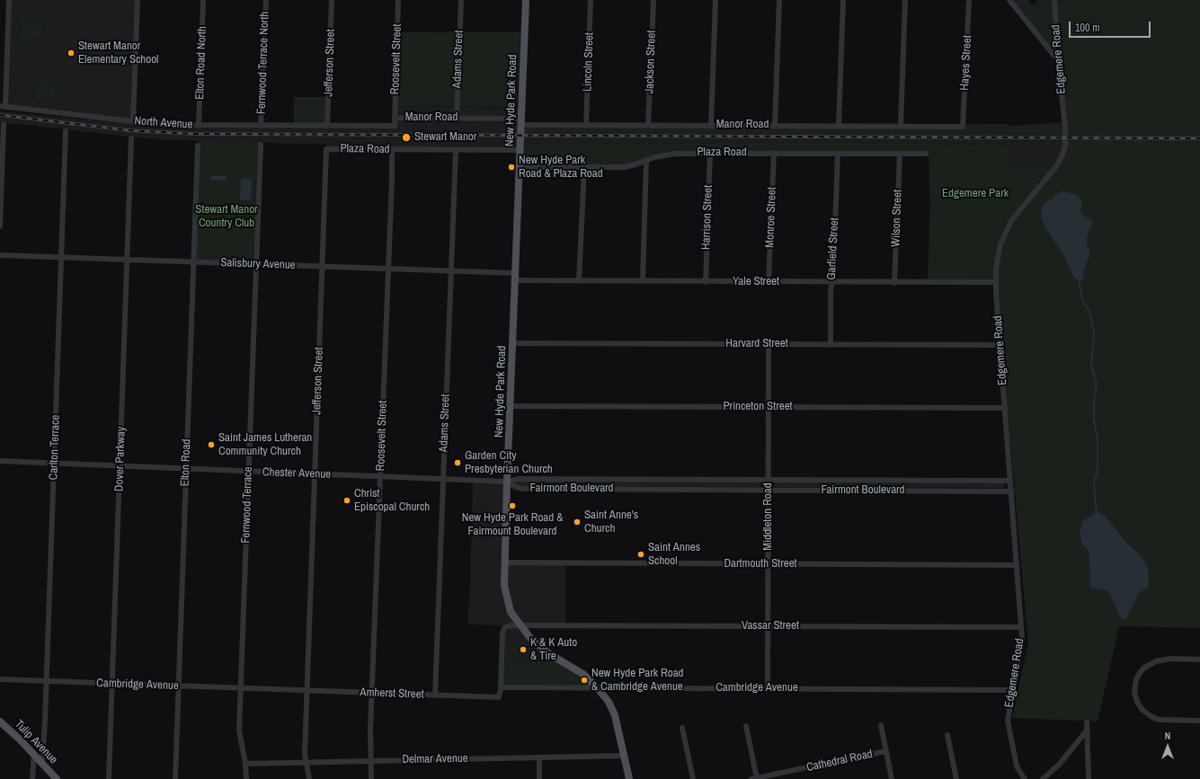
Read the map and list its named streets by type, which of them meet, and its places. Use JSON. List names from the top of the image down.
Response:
{
  "streets": {
    "main road": ["New Hyde Park Road", "Tulip Avenue"],
    "street": [
      "Roosevelt Street",
      "Adams Street",
      "Edgemere Road",
      "Lincoln Street",
      "Jackson Street",
      "Elton Road North",
      "Fernwood Terrace North",
      "Jefferson Street",
      "Hayes Street",
      "Manor Road",
      "North Avenue",
      "Plaza Road",
      "Harrison Street",
      "Monroe Street",
      "Wilson Street",
      "Garfield Street",
      "Salisbury Avenue",
      "Yale Street",
      "Harvard Street",
      "Princeton Street",
      "Carlton Terrace",
      "Dover Parkway",
      "Elton Road",
      "Chester Avenue",
      "Fairmont Boulevard",
      "Fernwood Terrace",
      "Middleton Road",
      "Dartmouth Street",
      "Vassar Street",
      "Cambridge Avenue",
      "Amherst Street",
      "Delmar Avenue",
      "Cathedral Road"
    ]
  },
  "crossings": [
    ["Roosevelt Street", "Manor Road"],
    ["Roosevelt Street", "Plaza Road"],
    ["Roosevelt Street", "Salisbury Avenue"],
    ["Roosevelt Street", "Chester Avenue"],
    ["Roosevelt Street", "Amherst Street"],
    ["Roosevelt Street", "Delmar Avenue"],
    ["Adams Street", "Manor Road"],
    ["Adams Street", "Plaza Road"],
    ["Adams Street", "Salisbury Avenue"],
    ["Adams Street", "Chester Avenue"],
    ["Adams Street", "Amherst Street"],
    ["Edgemere Road", "Yale Street"],
    ["Edgemere Road", "Harvard Street"],
    ["Edgemere Road", "Princeton Street"],
    ["Edgemere Road", "Fairmont Boulevard"],
    ["Edgemere Road", "Dartmouth Street"],
    ["Edgemere Road", "Vassar Street"],
    ["Edgemere Road", "Cambridge Avenue"],
    ["Lincoln Street", "Manor Road"],
    ["Jackson Street", "Manor Road"],
    ["Elton Road North", "North Avenue"],
    ["Fernwood Terrace North", "North Avenue"],
    ["Jefferson Street", "Manor Road"],
    ["Jefferson Street", "North Avenue"],
    ["Jefferson Street", "Plaza Road"],
    ["Jefferson Street", "Salisbury Avenue"],
    ["Jefferson Street", "Chester Avenue"],
    ["Jefferson Street", "Amherst Street"],
    ["Jefferson Street", "Delmar Avenue"],
    ["Hayes Street", "Manor Road"],
    ["New Hyde Park Road", "Manor Road"],
    ["New Hyde Park Road", "Plaza Road"],
    ["New Hyde Park Road", "Salisbury Avenue"],
    ["New Hyde Park Road", "Yale Street"],
    ["New Hyde Park Road", "Harvard Street"],
    ["New Hyde Park Road", "Princeton Street"],
    ["New Hyde Park Road", "Chester Avenue"],
    ["New Hyde Park Road", "Fairmont Boulevard"],
    ["New Hyde Park Road", "Dartmouth Street"],
    ["New Hyde Park Road", "Vassar Street"],
    ["New Hyde Park Road", "Cambridge Avenue"],
    ["New Hyde Park Road", "Delmar Avenue"],
    ["Manor Road", "North Avenue"],
    ["Plaza Road", "Harrison Street"],
    ["Plaza Road", "Monroe Street"],
    ["Plaza Road", "Wilson Street"],
    ["Plaza Road", "Garfield Street"],
    ["Harrison Street", "Yale Street"],
    ["Monroe Street", "Yale Street"],
    ["Wilson Street", "Yale Street"],
    ["Garfield Street", "Yale Street"],
    ["Garfield Street", "Harvard Street"],
    ["Salisbury Avenue", "Yale Street"],
    ["Salisbury Avenue", "Carlton Terrace"],
    ["Salisbury Avenue", "Dover Parkway"],
    ["Salisbury Avenue", "Elton Road"],
    ["Salisbury Avenue", "Fernwood Terrace"],
    ["Harvard Street", "Middleton Road"],
    ["Princeton Street", "Middleton Road"],
    ["Carlton Terrace", "Chester Avenue"],
    ["Carlton Terrace", "Cambridge Avenue"],
    ["Carlton Terrace", "Tulip Avenue"],
    ["Dover Parkway", "Chester Avenue"],
    ["Dover Parkway", "Cambridge Avenue"],
    ["Elton Road", "Chester Avenue"],
    ["Elton Road", "Cambridge Avenue"],
    ["Chester Avenue", "Fairmont Boulevard"],
    ["Chester Avenue", "Fernwood Terrace"],
    ["Fairmont Boulevard", "Middleton Road"],
    ["Fernwood Terrace", "Cambridge Avenue"],
    ["Fernwood Terrace", "Delmar Avenue"],
    ["Middleton Road", "Dartmouth Street"],
    ["Middleton Road", "Vassar Street"],
    ["Middleton Road", "Cambridge Avenue"],
    ["Vassar Street", "Cambridge Avenue"],
    ["Vassar Street", "Amherst Street"],
    ["Cambridge Avenue", "Amherst Street"]
  ],
  "parks": ["Edgemere Park", "Stewart Manor Country Club"],
  "places": [
    "Stewart Manor Elementary School",
    "Stewart Manor",
    "New Hyde Park Road & Plaza Road",
    "Saint James Lutheran Community Church",
    "Garden City Presbyterian Church",
    "Christ Episcopal Church",
    "New Hyde Park Road & Fairmount Boulevard",
    "Saint Anne's Church",
    "Saint Annes School",
    "K & K Auto & Tire",
    "New Hyde Park Road & Cambridge Avenue"
  ],
  "scale_bar": "100 m",
  "north": "top"
}
